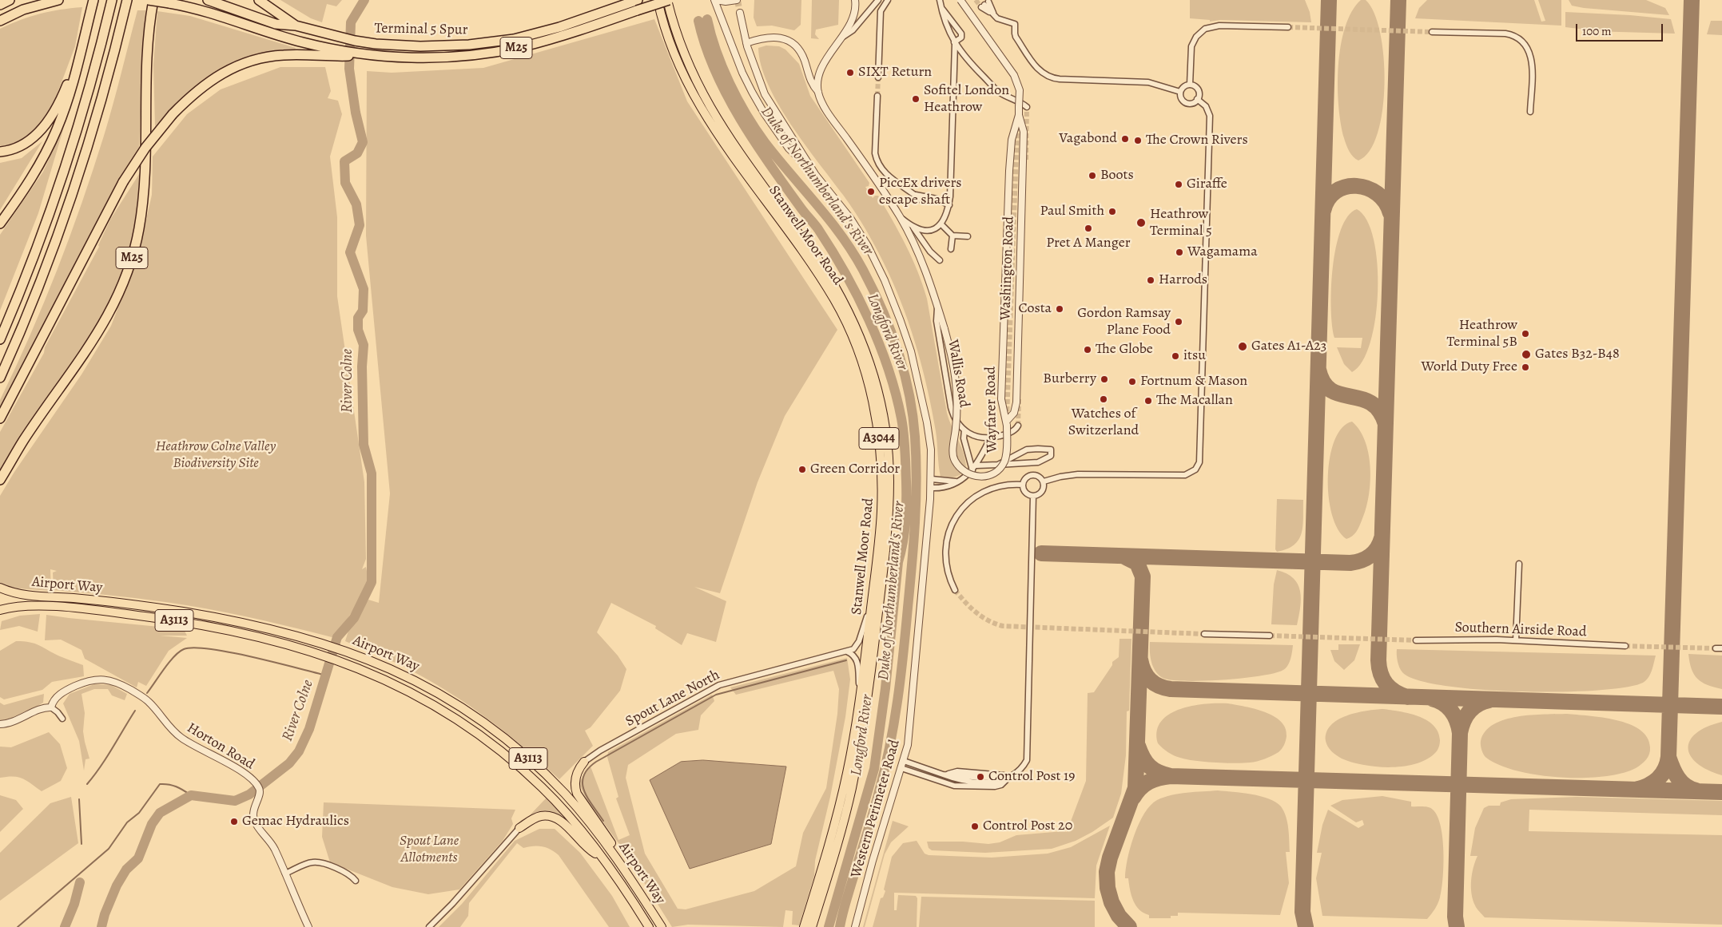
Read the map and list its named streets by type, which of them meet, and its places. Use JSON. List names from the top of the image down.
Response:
{
  "streets": {
    "highway": ["Terminal 5 Spur", "M25"],
    "main road": [
      "Stanwell Moor Road",
      "A3044",
      "Airport Way",
      "A3113"
    ],
    "street": [
      "Washington Road",
      "Wallis Road",
      "Wayfarer Road",
      "Southern Airside Road",
      "Spout Lane North",
      "Horton Road",
      "Western Perimeter Road"
    ]
  },
  "crossings": [
    ["Terminal 5 Spur", "M25"],
    ["Terminal 5 Spur", "Stanwell Moor Road"],
    ["Washington Road", "Wayfarer Road"],
    ["Wallis Road", "Wayfarer Road"],
    ["Wayfarer Road", "Western Perimeter Road"]
  ],
  "water": ["Duke of Northumberland's River", "Longford River", "River Colne"],
  "parks": ["Heathrow Colne Valley Biodiversity Site", "Spout Lane Allotments"],
  "places": [
    "SIXT Return",
    "Sofitel London Heathrow",
    "Vagabond",
    "The Crown Rivers",
    "Boots",
    "Giraffe",
    "PiccEx drivers escape shaft",
    "Paul Smith",
    "Heathrow Terminal 5",
    "Pret A Manger",
    "Wagamama",
    "Harrods",
    "Costa",
    "Gordon Ramsay Plane Food",
    "Heathrow Terminal 5B",
    "Gates A1-A23",
    "The Globe",
    "Gates B32-B48",
    "itsu",
    "World Duty Free",
    "Burberry",
    "Fortnum & Mason",
    "Watches of Switzerland",
    "The Macallan",
    "Green Corridor",
    "Control Post 19",
    "Gemac Hydraulics",
    "Control Post 20"
  ],
  "scale_bar": "100 m"
}
